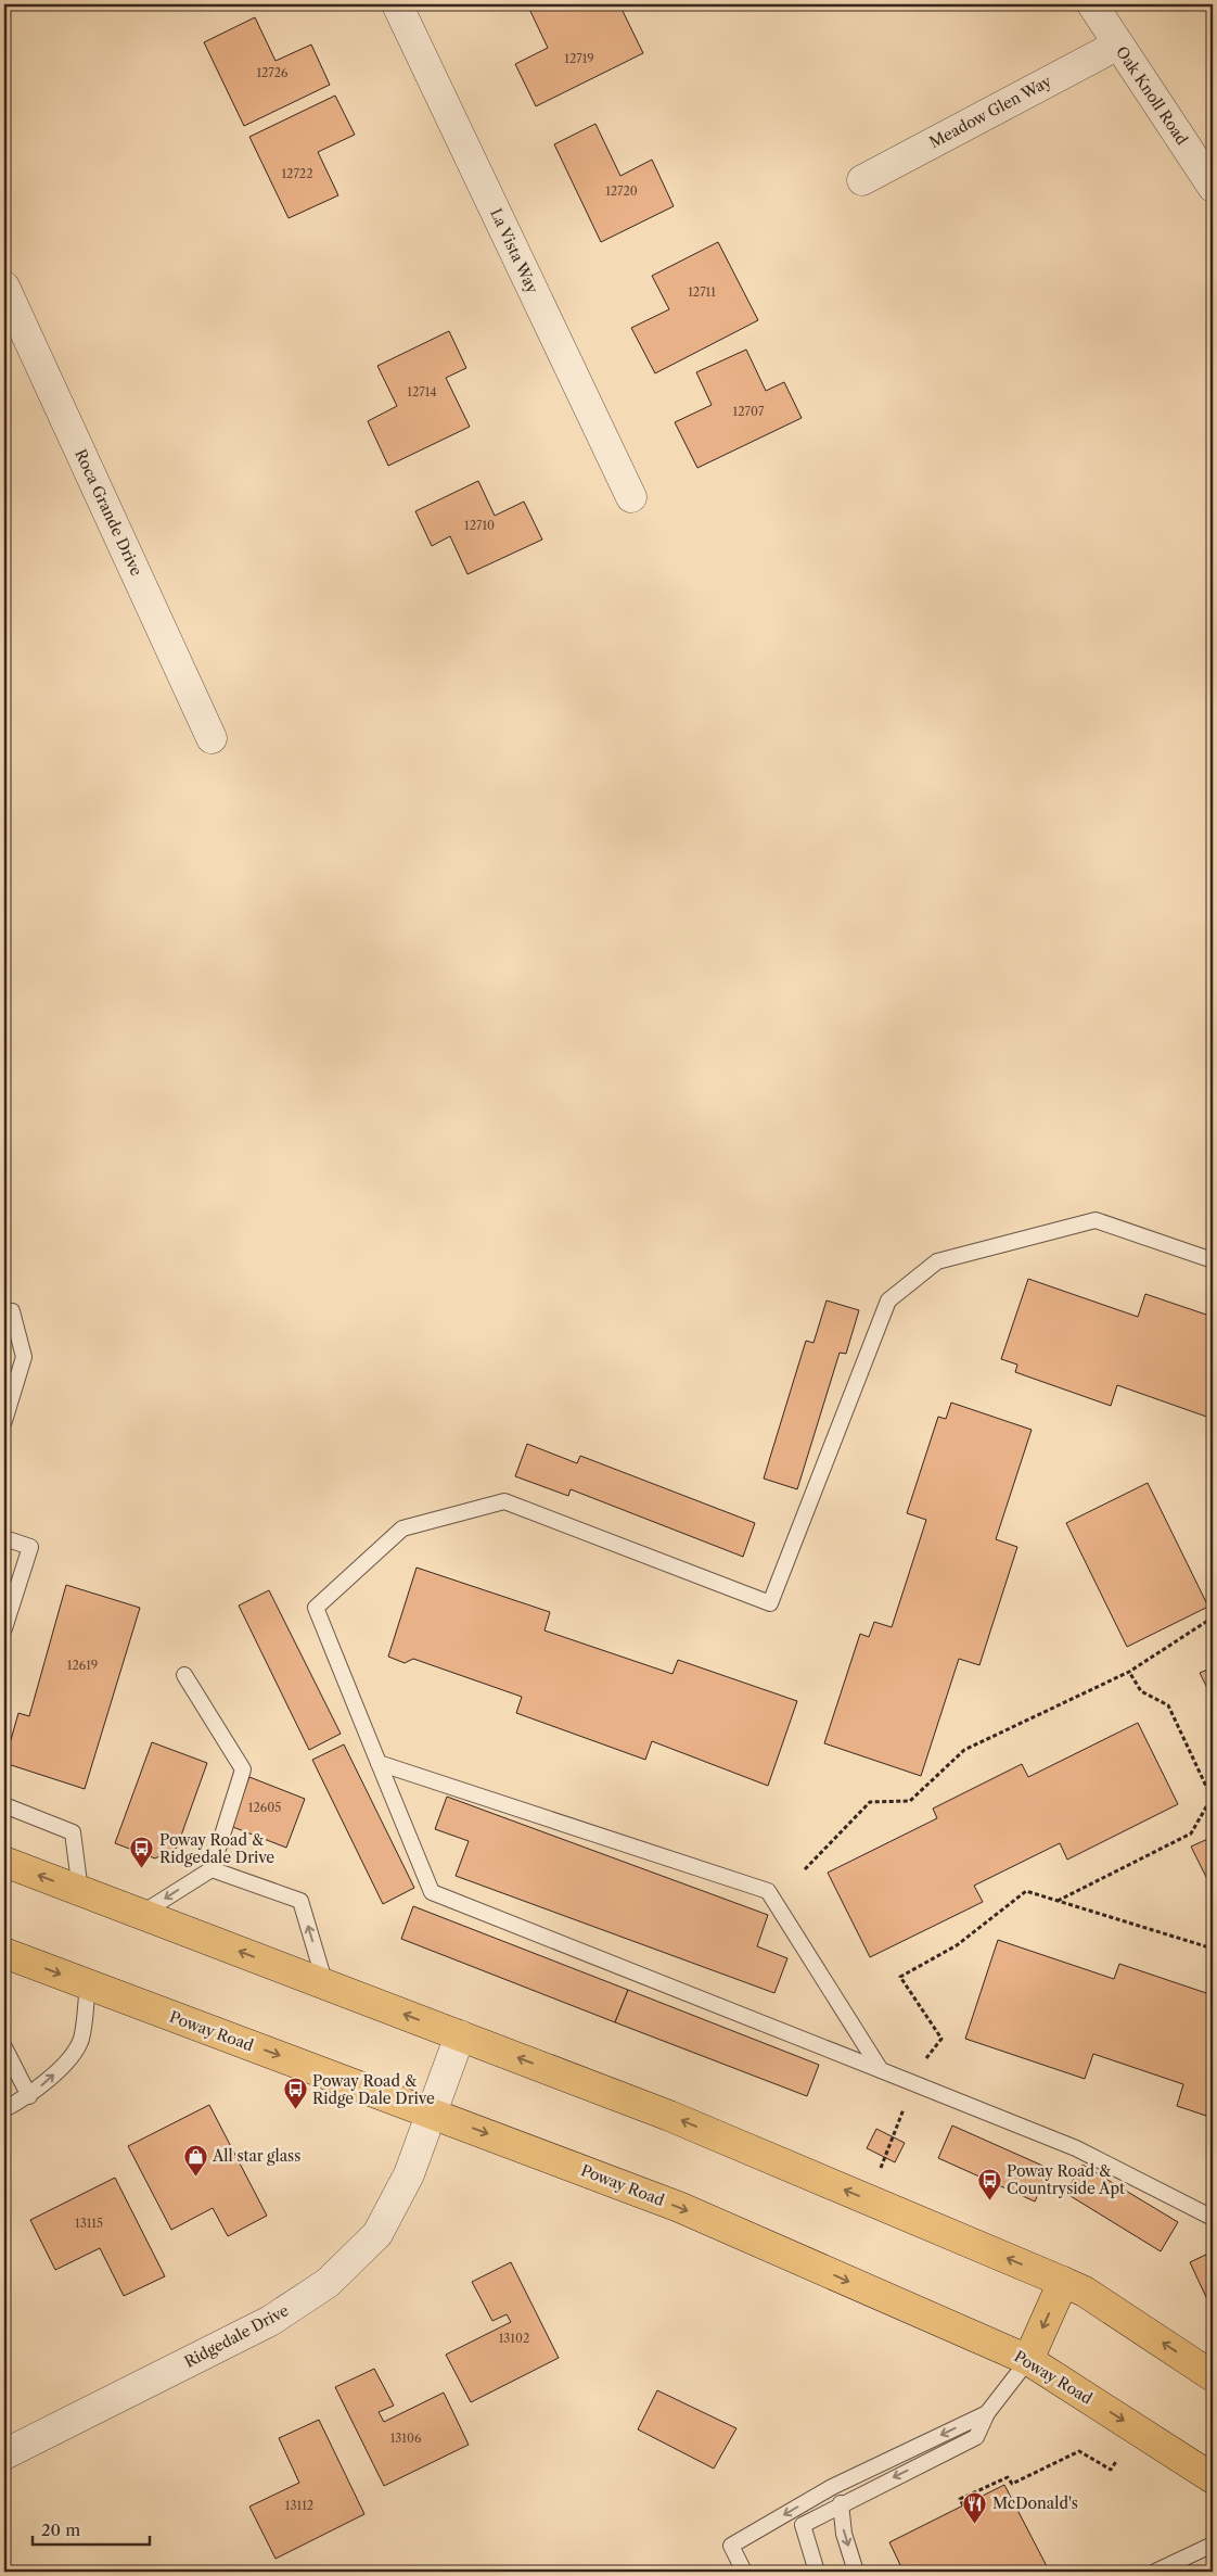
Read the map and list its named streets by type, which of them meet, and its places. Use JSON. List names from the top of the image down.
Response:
{
  "streets": {
    "main road": ["Poway Road"],
    "street": [
      "Oak Knoll Road",
      "Meadow Glen Way",
      "La Vista Way",
      "Roca Grande Drive",
      "Ridgedale Drive"
    ]
  },
  "crossings": [
    ["Oak Knoll Road", "Meadow Glen Way"],
    ["Poway Road", "Ridgedale Drive"]
  ],
  "places": {
    "bus stop": ["Poway Road & Ridgedale Drive", "Poway Road & Ridge Dale Drive", "Poway Road & Countryside Apt"],
    "shop": ["All star glass"],
    "restaurant": ["McDonald's"]
  },
  "house_numbers": [
    "12719",
    "12726",
    "12722",
    "12720",
    "12711",
    "12714",
    "12707",
    "12710",
    "12619",
    "12605",
    "13115",
    "13102",
    "13106",
    "13112"
  ],
  "scale_bar": "20 m"
}
